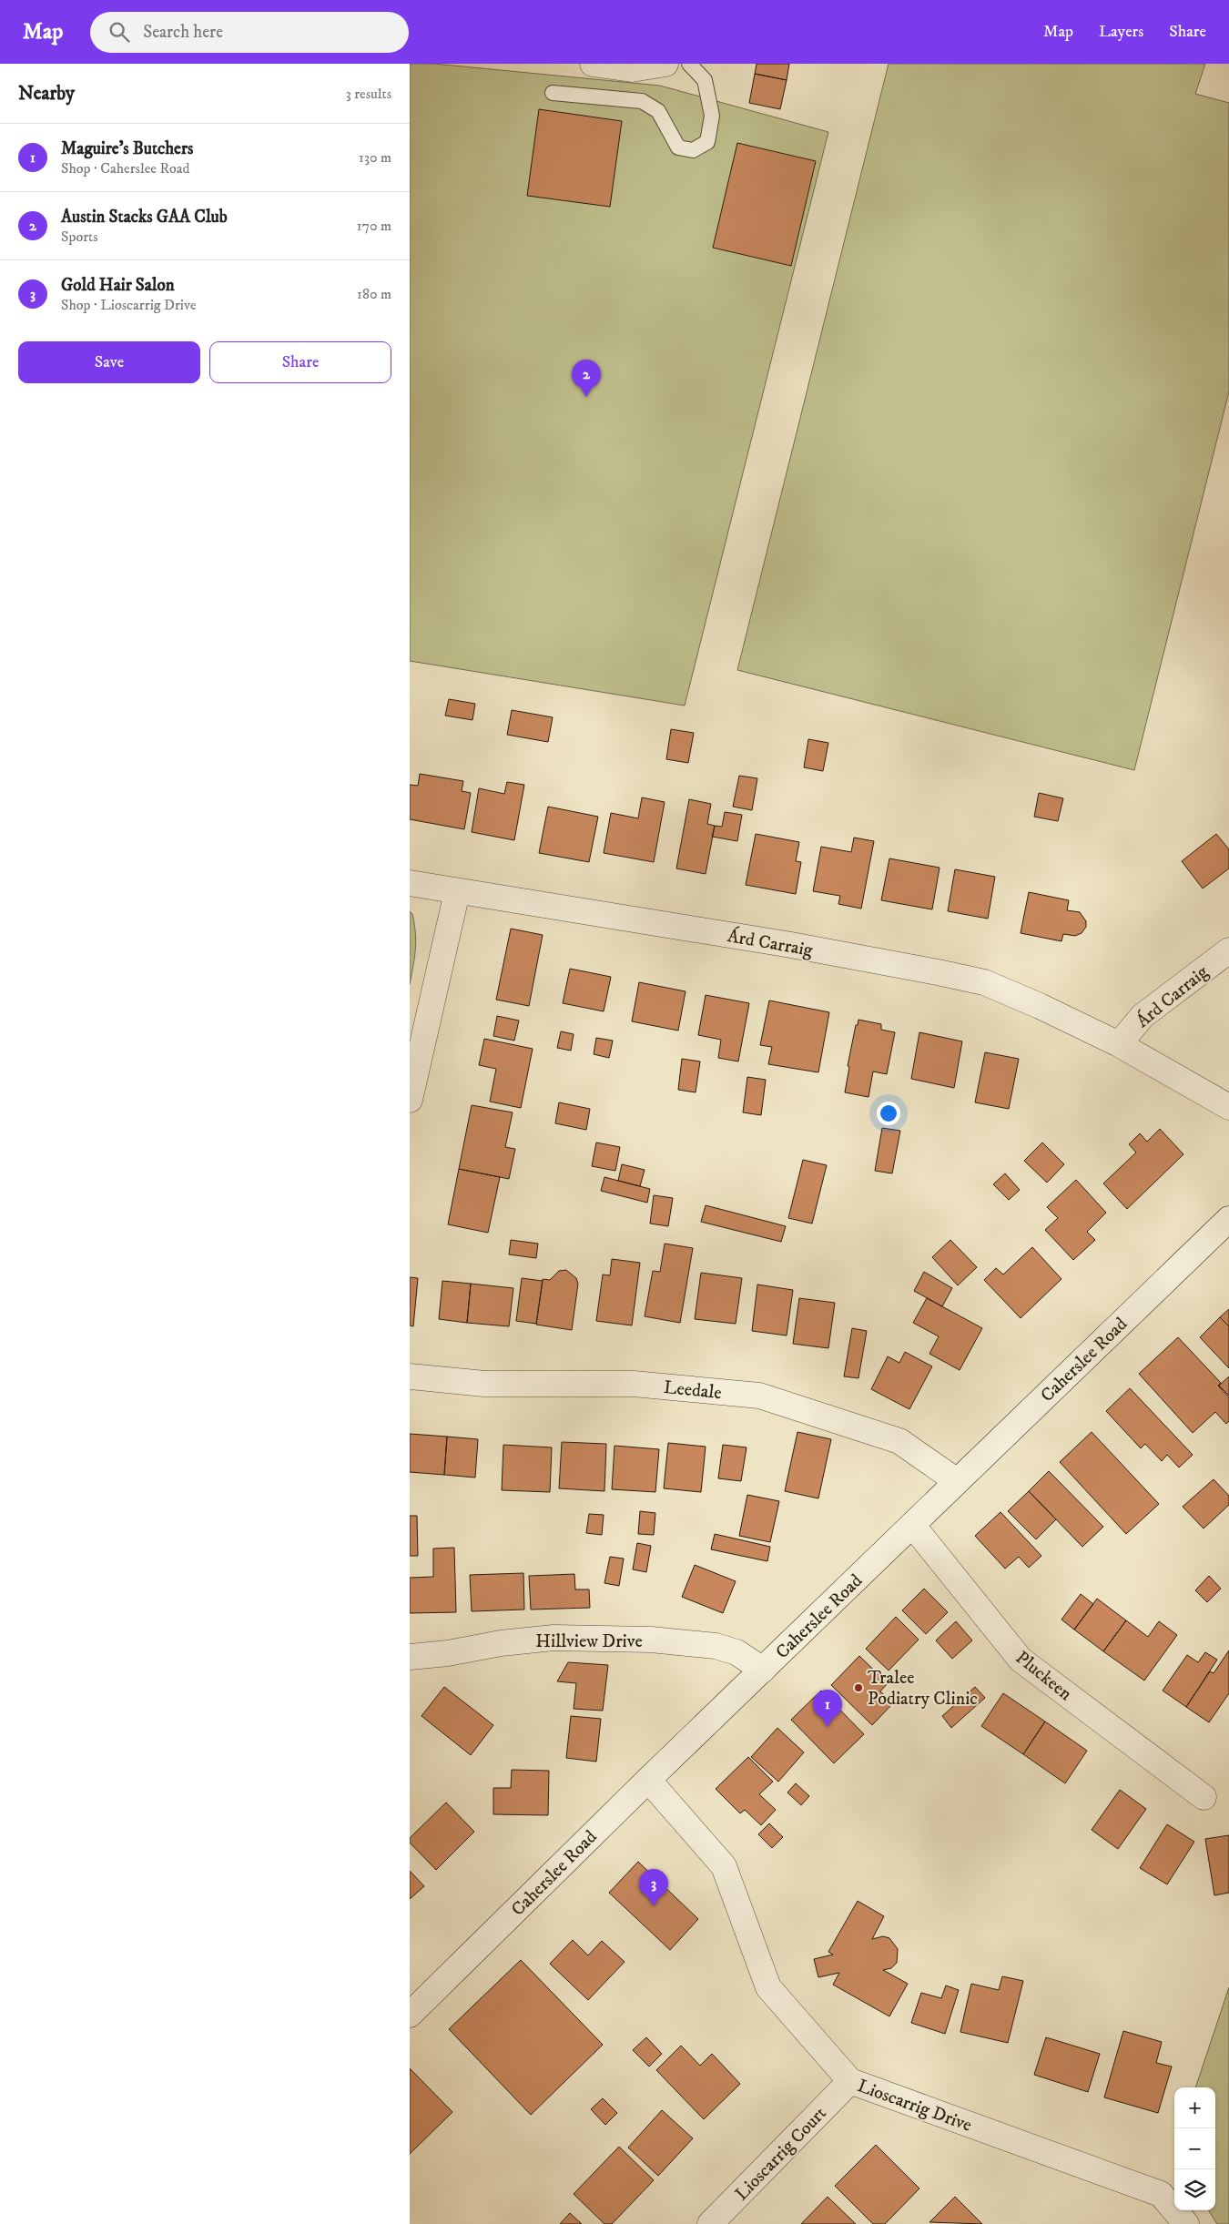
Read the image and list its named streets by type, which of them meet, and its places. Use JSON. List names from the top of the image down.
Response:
{
  "streets": {
    "street": [
      "Árd Carraig",
      "Caherslee Road",
      "Leedale",
      "Hillview Drive",
      "Pluckeen",
      "Lioscarrig Drive",
      "Lioscarrig Court"
    ]
  },
  "crossings": [
    ["Caherslee Road", "Leedale"],
    ["Caherslee Road", "Hillview Drive"],
    ["Caherslee Road", "Pluckeen"],
    ["Caherslee Road", "Lioscarrig Drive"],
    ["Lioscarrig Drive", "Lioscarrig Court"]
  ],
  "places": ["Tralee Podiatry Clinic"],
  "page": {
    "header": "Map",
    "search": "Search here",
    "nav": ["Map", "Layers", "Share"],
    "heading": ["Nearby", "3 results"],
    "list": [
      {
        "mark": "1",
        "name": "Maguire’s Butchers",
        "note": "Shop · Caherslee Road",
        "value": "130 m"
      },
      {
        "mark": "2",
        "name": "Austin Stacks GAA Club",
        "note": "Sports",
        "value": "170 m"
      },
      {
        "mark": "3",
        "name": "Gold Hair Salon",
        "note": "Shop · Lioscarrig Drive",
        "value": "180 m"
      }
    ],
    "buttons": ["Save", "Share"],
    "pins": ["2", "1", "3"],
    "map_buttons": ["+", "−"]
  }
}
